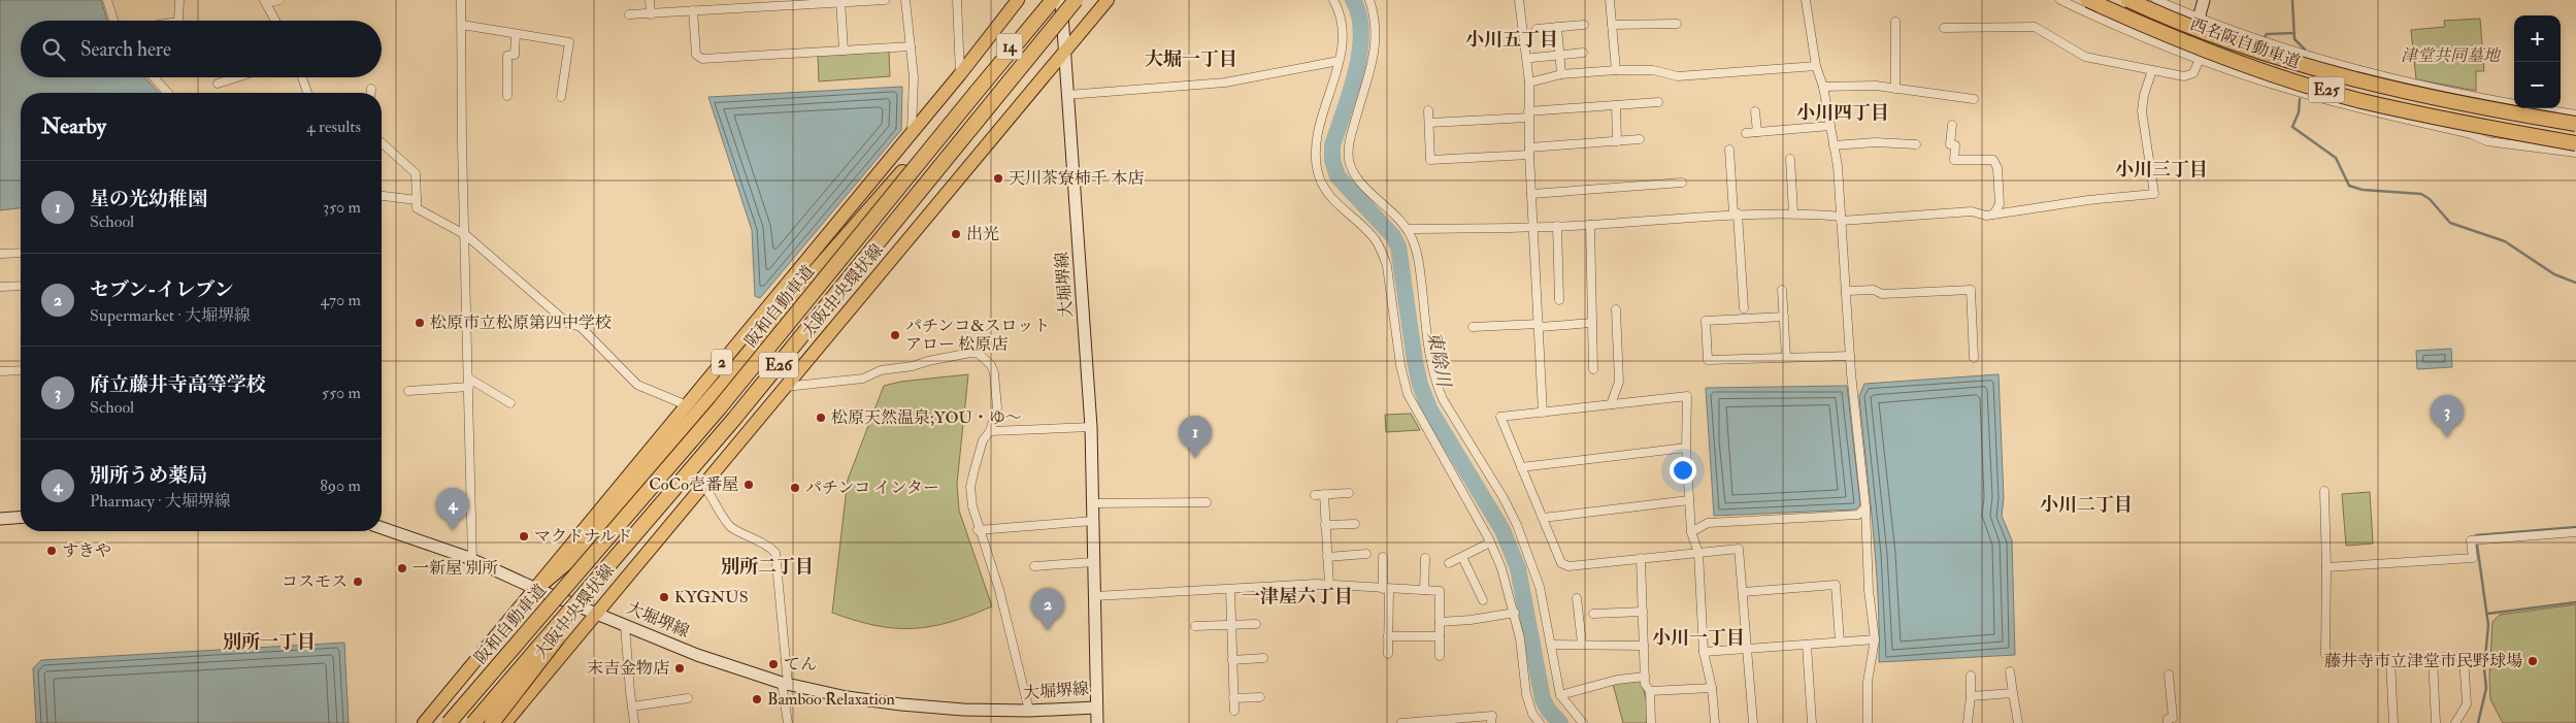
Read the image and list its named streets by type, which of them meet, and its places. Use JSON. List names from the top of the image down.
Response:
{
  "streets": {
    "highway": [
      "西名阪自動車道",
      "14",
      "E25",
      "阪和自動車道",
      "E26"
    ],
    "main road": ["大堀堺線", "大阪中央環状線", "2"]
  },
  "crossings": [
    ["14", "阪和自動車道"],
    ["大堀堺線", "大阪中央環状線"],
    ["大堀堺線", "2"]
  ],
  "districts": [
    "小川五丁目",
    "大堀一丁目",
    "小川四丁目",
    "小川三丁目",
    "小川二丁目",
    "別所二丁目",
    "一津屋六丁目",
    "小川一丁目",
    "別所一丁目"
  ],
  "water": ["東除川"],
  "parks": ["津堂共同墓地"],
  "places": [
    "天川茶寮柿千 本店",
    "出光",
    "松原市立松原第四中学校",
    "パチンコ&スロット アロー 松原店",
    "松原天然温泉;YOU・ゆ〜",
    "CoCo壱番屋",
    "パチンコ インター",
    "マクドナルド",
    "すきや",
    "一新屋 別所",
    "コスモス",
    "KYGNUS",
    "藤井寺市立津堂市民野球場",
    "てん",
    "末吉金物店",
    "Bamboo Relaxation"
  ],
  "page": {
    "map_buttons": ["+", "−"],
    "search": "Search here",
    "heading": ["Nearby", "4 results"],
    "list": [
      {
        "mark": "1",
        "name": "星の光幼稚園",
        "note": "School",
        "value": "350 m"
      },
      {
        "mark": "2",
        "name": "セブン-イレブン",
        "note": "Supermarket · 大堀堺線",
        "value": "470 m"
      },
      {
        "mark": "3",
        "name": "府立藤井寺高等学校",
        "note": "School",
        "value": "550 m"
      },
      {
        "mark": "4",
        "name": "別所うめ薬局",
        "note": "Pharmacy · 大堀堺線",
        "value": "890 m"
      }
    ],
    "pins": [
      "3",
      "1",
      "4",
      "2"
    ]
  }
}
